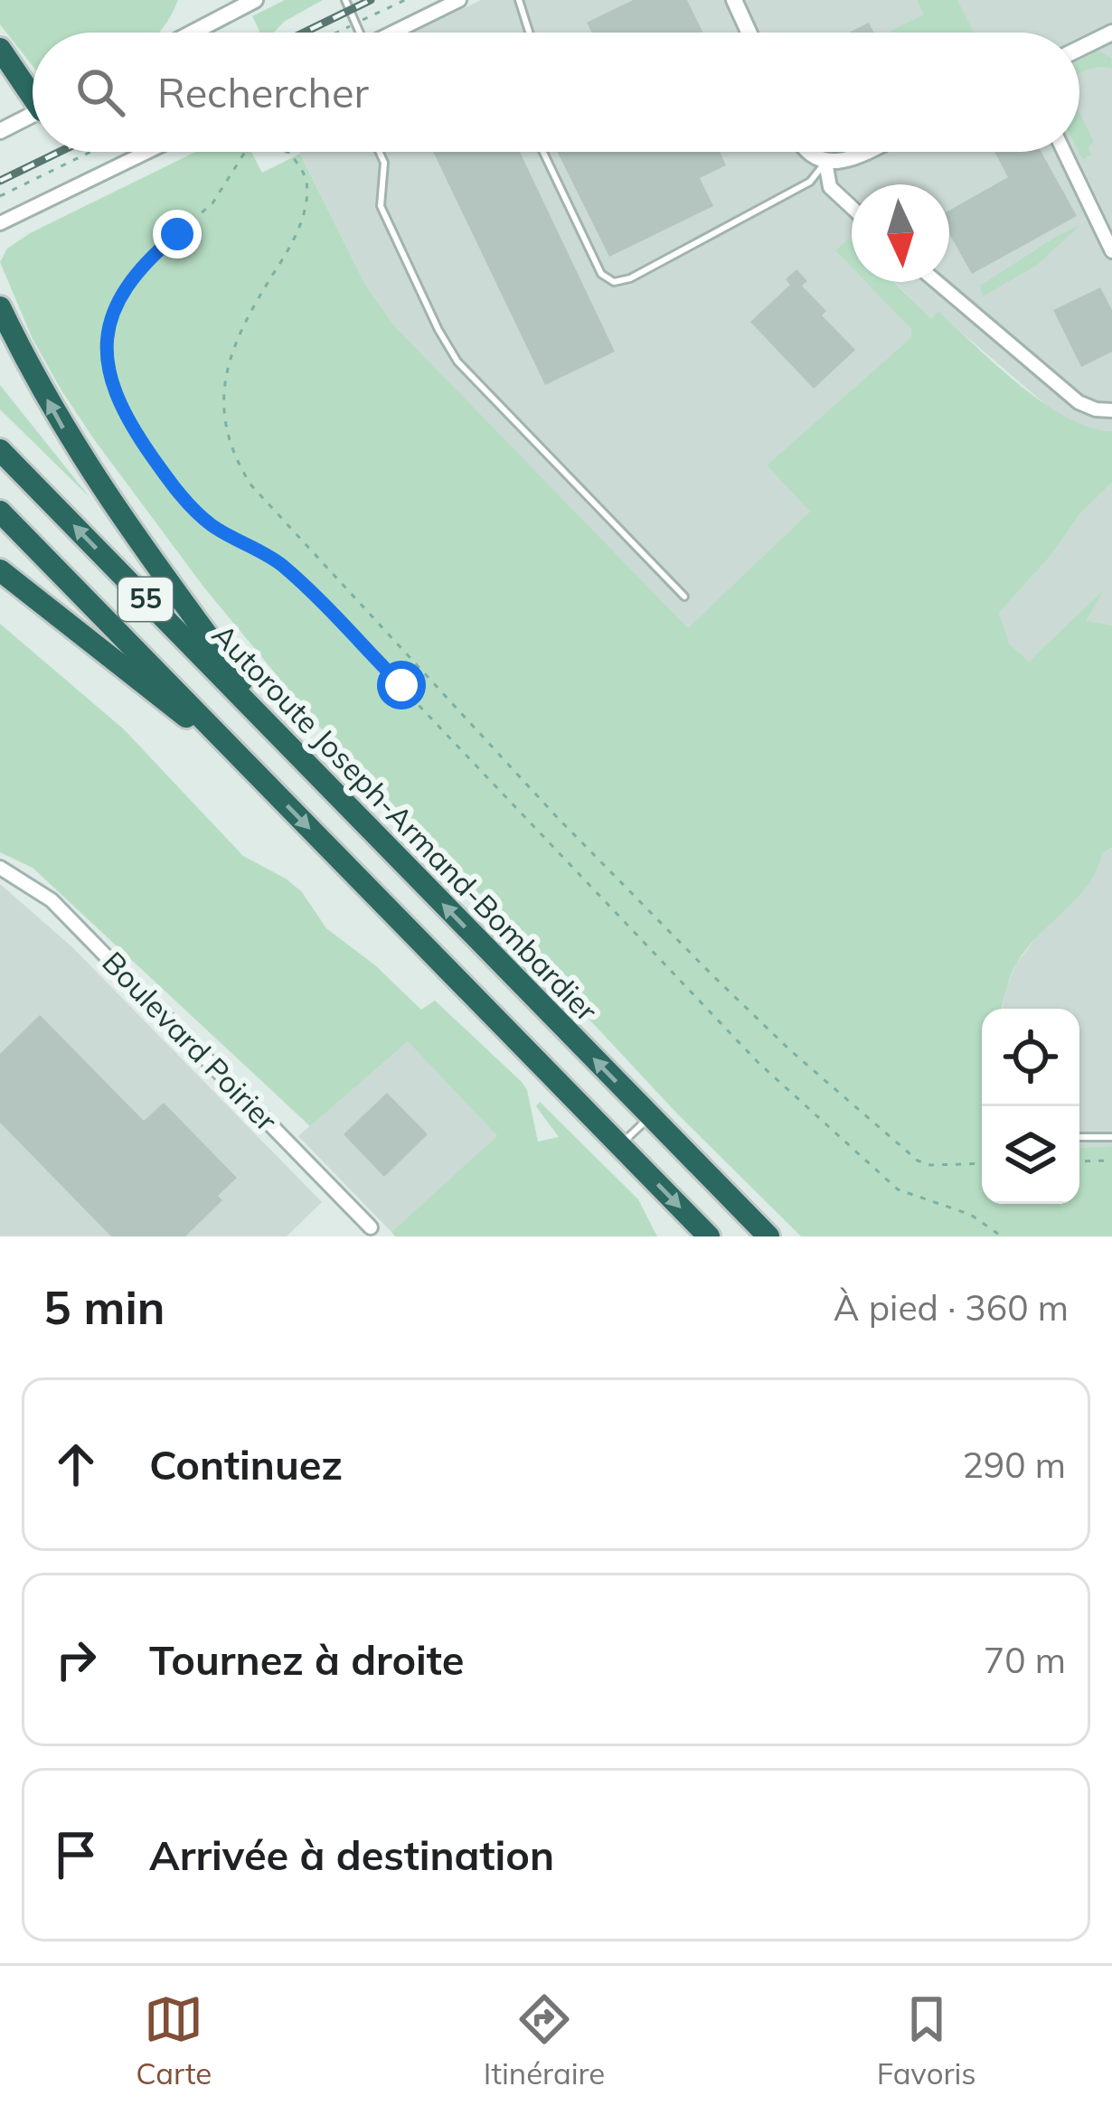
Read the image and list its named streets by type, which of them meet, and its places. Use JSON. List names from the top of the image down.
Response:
{
  "streets": {
    "highway": ["55", "Autoroute Joseph-Armand-Bombardier"],
    "street": ["Boulevard Poirier"]
  },
  "north": "bottom",
  "page": {
    "search": "Rechercher",
    "heading": ["5 min", "À pied · 360 m"],
    "list": [
      ["Continuez", "290 m"],
      ["Tournez à droite", "70 m"],
      "Arrivée à destination"
    ],
    "nav": ["Carte", "Itinéraire", "Favoris"]
  }
}
